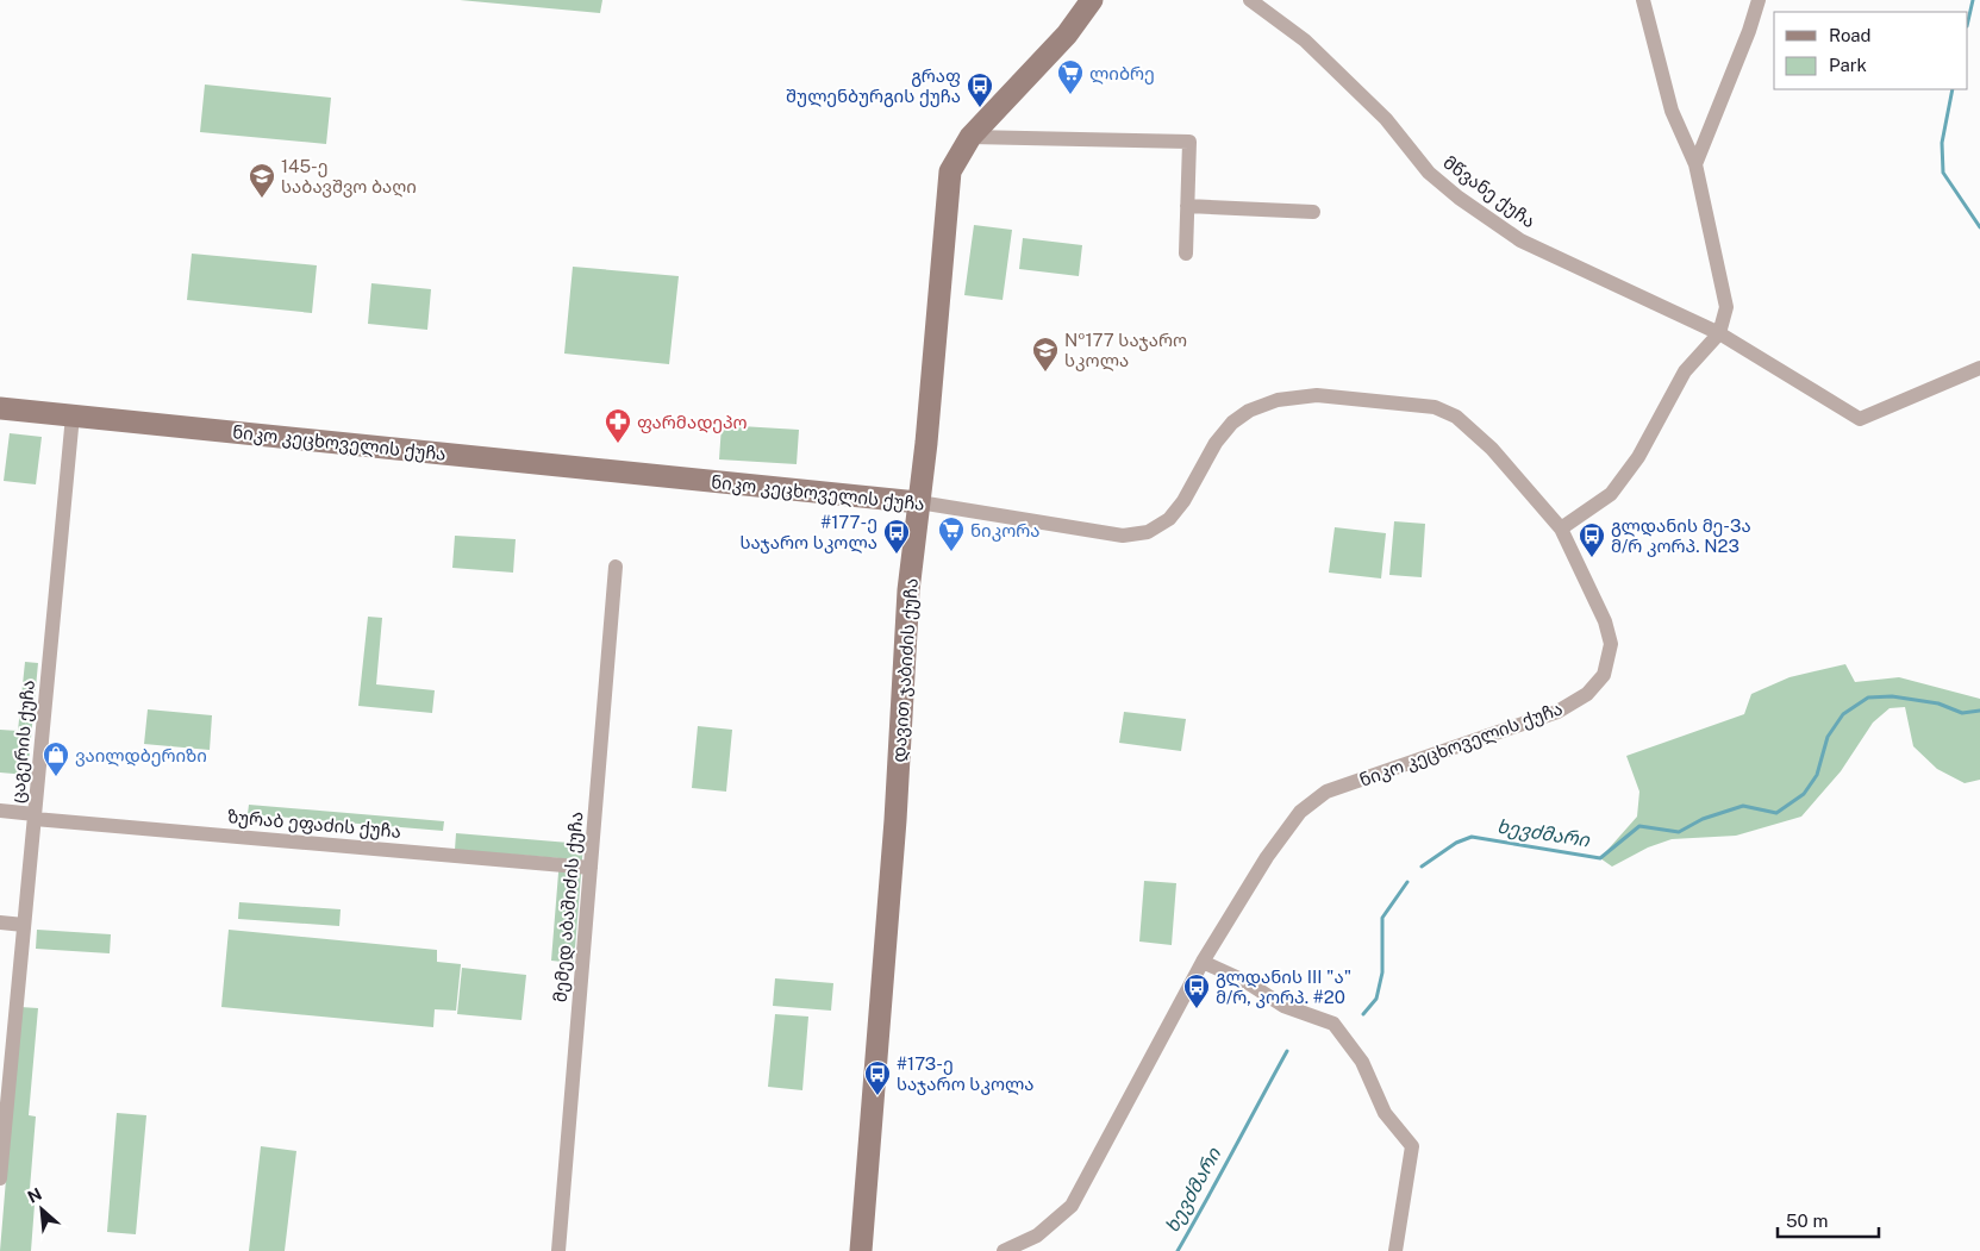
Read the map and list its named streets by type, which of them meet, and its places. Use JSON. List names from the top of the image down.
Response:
{
  "streets": {
    "street": [
      "მწვანე ქუჩა",
      "ნიკო კეცხოველის ქუჩა",
      "დავით ჯაბიძის ქუჩა",
      "ცაგერის ქუჩა",
      "ზურაბ ეფაძის ქუჩა",
      "მემედ აბაშიძის ქუჩა"
    ]
  },
  "crossings": [
    ["ნიკო კეცხოველის ქუჩა", "დავით ჯაბიძის ქუჩა"],
    ["ნიკო კეცხოველის ქუჩა", "ცაგერის ქუჩა"],
    ["ცაგერის ქუჩა", "ზურაბ ეფაძის ქუჩა"],
    ["ზურაბ ეფაძის ქუჩა", "მემედ აბაშიძის ქუჩა"]
  ],
  "water": ["ხევძმარი"],
  "places": {
    "supermarket": ["ლიბრე", "ნიკორა"],
    "bus stop": [
      "გრაფ შულენბურგის ქუჩა",
      "#177-ე საჯარო სკოლა",
      "გლდანის მე-3ა მ/რ კორპ. N23",
      "გლდანის III \"ა\" მ/რ, კორპ. #20",
      "#173-ე საჯარო სკოლა"
    ],
    "school or university": ["145-ე საბავშვო ბაღი", "№177 საჯარო სკოლა"],
    "pharmacy": ["ფარმადეპო"],
    "shop": ["ვაილდბერიზი"]
  },
  "legend": ["Road", "Park"],
  "scale_bar": "50 m",
  "north": "top left"
}
